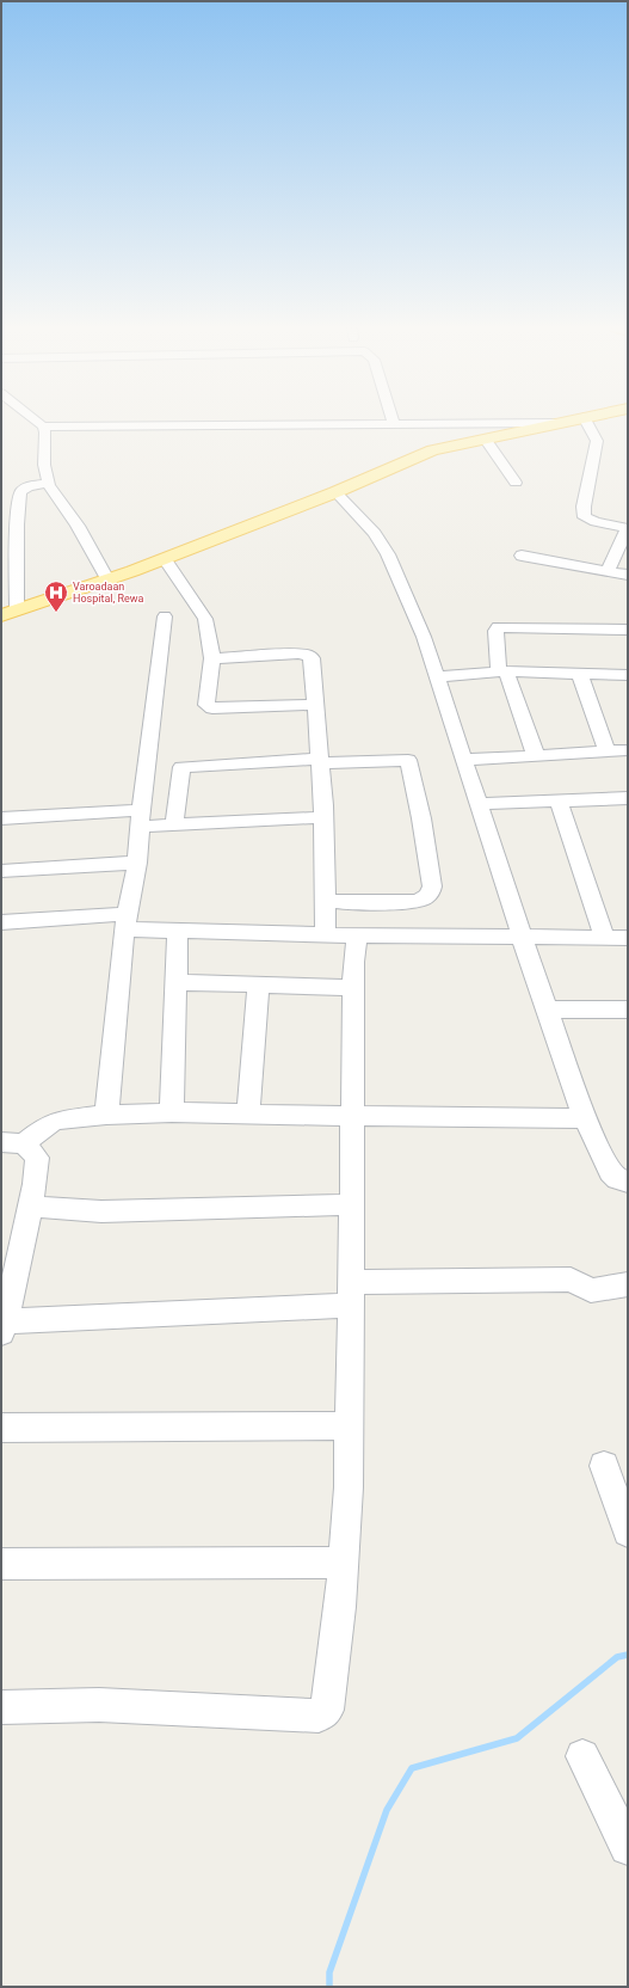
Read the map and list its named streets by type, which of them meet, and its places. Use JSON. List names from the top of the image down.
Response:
{
  "places": {
    "hospital": ["Varoadaan Hospital, Rewa"]
  }
}
